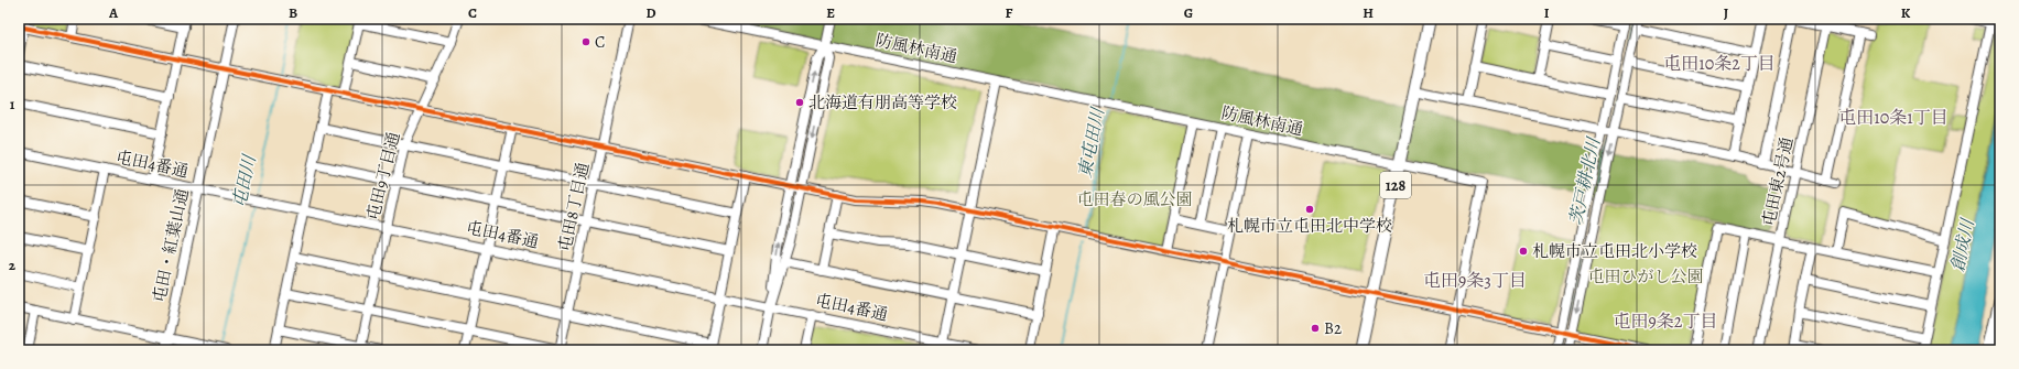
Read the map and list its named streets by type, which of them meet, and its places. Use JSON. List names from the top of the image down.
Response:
{
  "streets": {
    "main road": ["128"],
    "street": [
      "防風林南通",
      "屯田4番通",
      "屯田9丁目通",
      "屯田東2号通",
      "屯田8丁目通",
      "屯田・紅葉山通"
    ]
  },
  "crossings": [
    ["防風林南通", "128"],
    ["屯田4番通", "屯田9丁目通"],
    ["屯田4番通", "屯田8丁目通"],
    ["屯田4番通", "屯田・紅葉山通"]
  ],
  "districts": [
    "屯田10条2丁目",
    "屯田10条1丁目",
    "屯田9条3丁目",
    "屯田9条2丁目"
  ],
  "water": [
    "東屯田川",
    "屯田川",
    "茨戸耕北川",
    "創成川"
  ],
  "parks": ["屯田春の風公園", "屯田ひがし公園"],
  "places": [
    "C",
    "北海道有朋高等学校",
    "札幌市立屯田北中学校",
    "札幌市立屯田北小学校",
    "B2"
  ],
  "grid": {
    "columns": [
      "A",
      "B",
      "C",
      "D",
      "E",
      "F",
      "G",
      "H",
      "I",
      "J",
      "K"
    ],
    "rows": ["1", "2"]
  }
}
